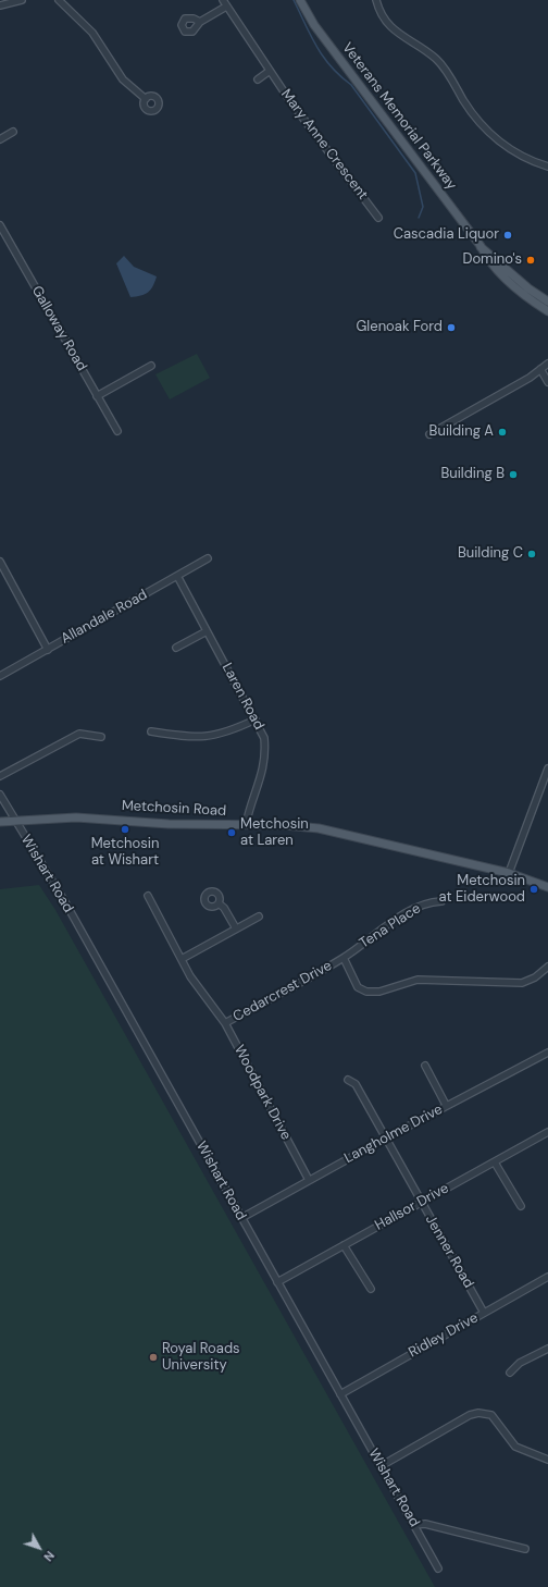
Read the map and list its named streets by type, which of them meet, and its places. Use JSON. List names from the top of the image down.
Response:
{
  "streets": {
    "main road": ["Veterans Memorial Parkway", "Metchosin Road"],
    "street": [
      "Mary Anne Crescent",
      "Galloway Road",
      "Allandale Road",
      "Laren Road",
      "Wishart Road",
      "Tena Place",
      "Cedarcrest Drive",
      "Woodpark Drive",
      "Langholme Drive",
      "Hallsor Drive",
      "Jenner Road",
      "Ridley Drive"
    ]
  },
  "crossings": [
    ["Allandale Road", "Laren Road"],
    ["Laren Road", "Metchosin Road"],
    ["Metchosin Road", "Wishart Road"],
    ["Wishart Road", "Langholme Drive"],
    ["Wishart Road", "Hallsor Drive"],
    ["Wishart Road", "Ridley Drive"],
    ["Tena Place", "Cedarcrest Drive"],
    ["Cedarcrest Drive", "Woodpark Drive"],
    ["Woodpark Drive", "Langholme Drive"],
    ["Langholme Drive", "Jenner Road"],
    ["Hallsor Drive", "Jenner Road"],
    ["Jenner Road", "Ridley Drive"]
  ],
  "places": [
    "Cascadia Liquor",
    "Domino's",
    "Glenoak Ford",
    "Building A",
    "Building B",
    "Building C",
    "Metchosin at Wishart",
    "Metchosin at Laren",
    "Metchosin at Eiderwood",
    "Royal Roads University"
  ],
  "north": "bottom right"
}
